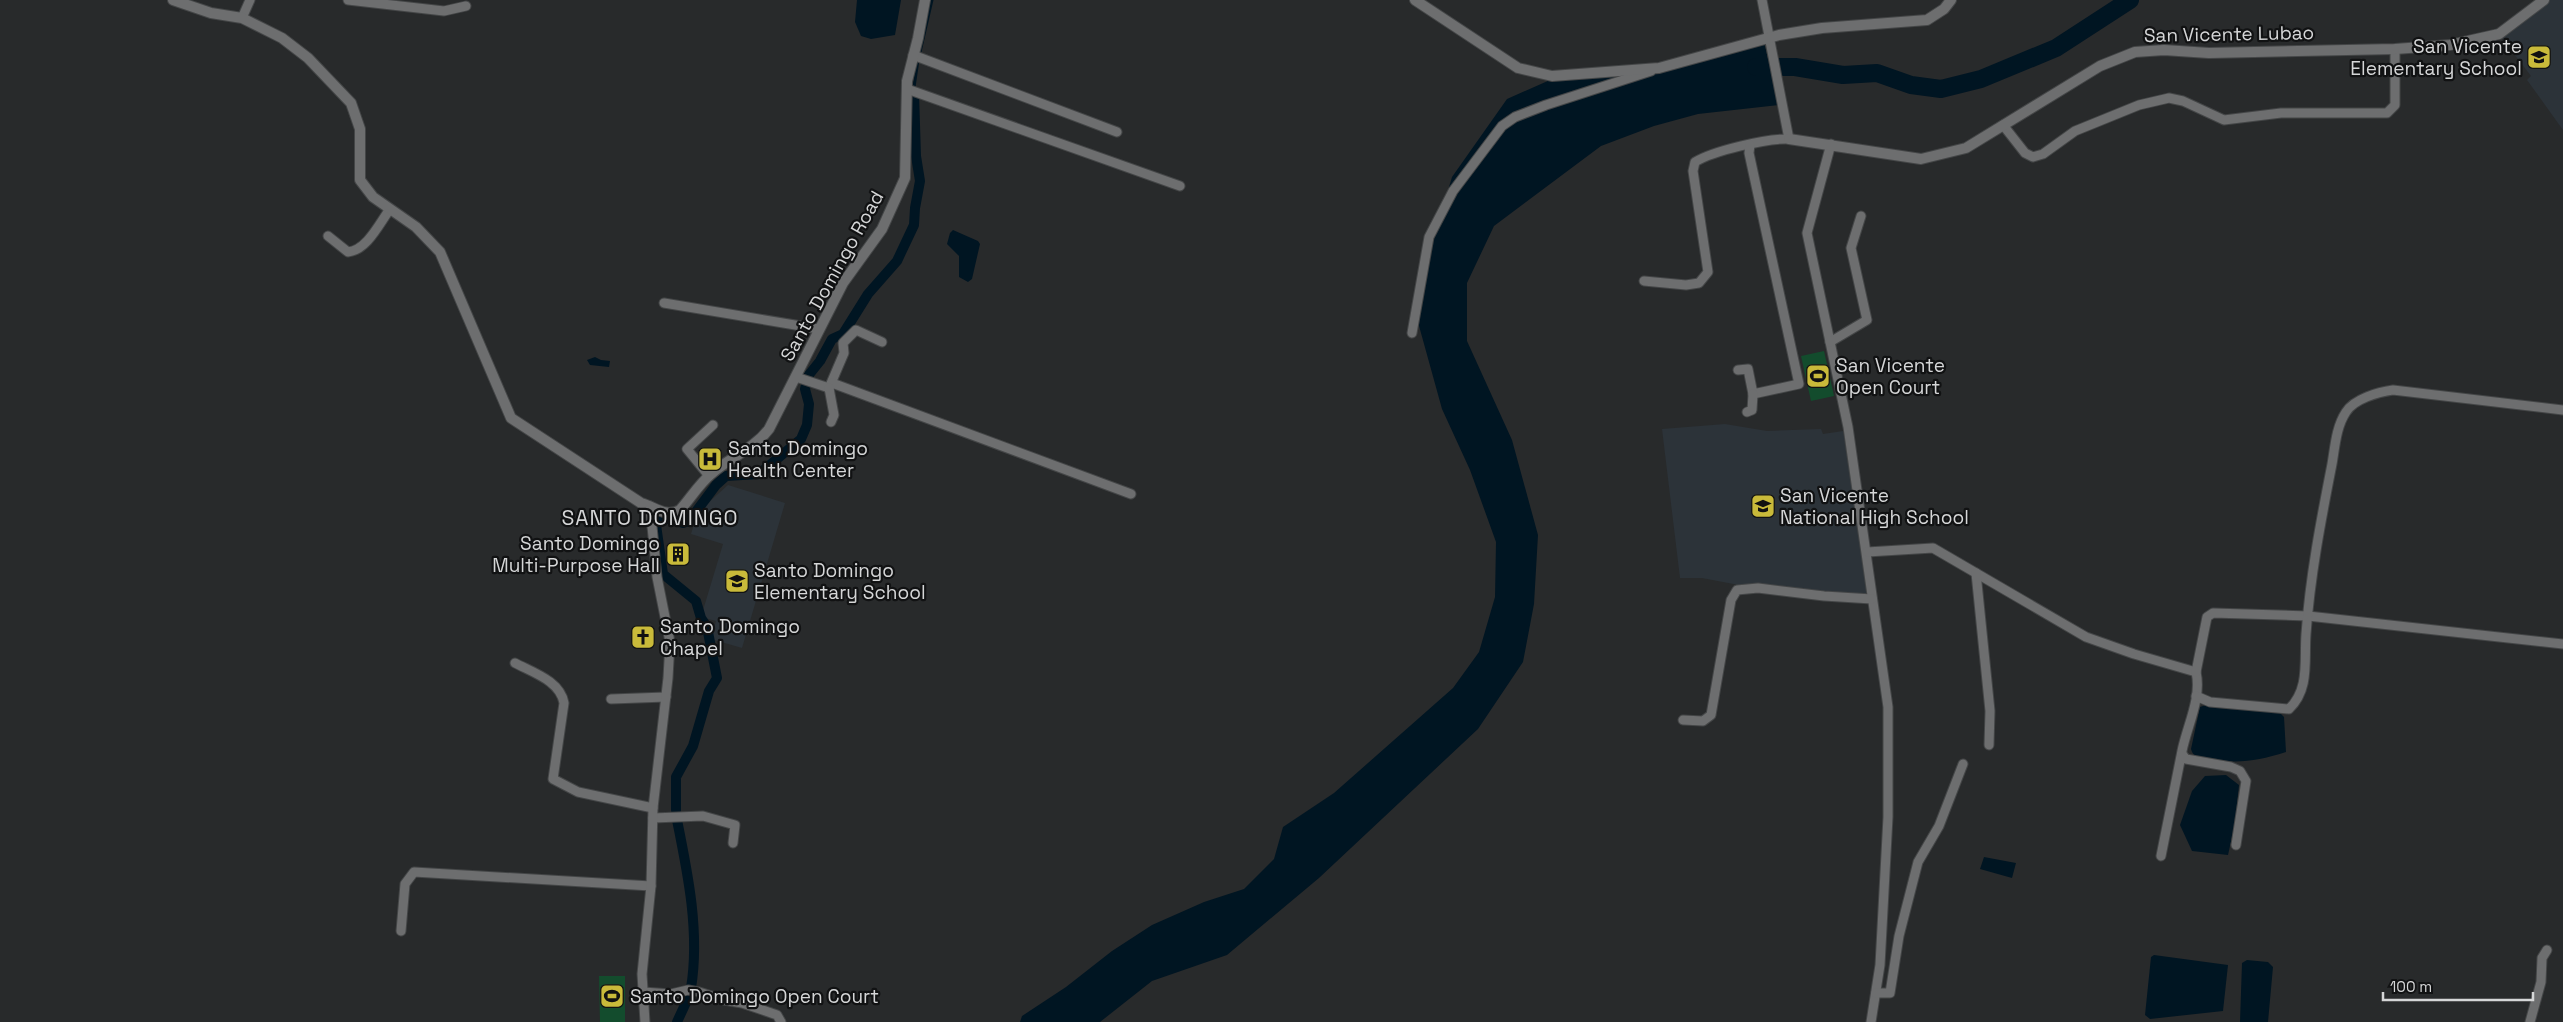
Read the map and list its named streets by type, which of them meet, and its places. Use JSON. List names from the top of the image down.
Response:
{
  "streets": {
    "street": ["San Vicente Lubao", "Santo Domingo Road"]
  },
  "districts": ["SANTO DOMINGO"],
  "places": {
    "school or university": ["San Vicente Elementary School", "San Vicente National High School", "Santo Domingo Elementary School"],
    "sports": ["San Vicente Open Court", "Santo Domingo Open Court"],
    "hospital": ["Santo Domingo Health Center"],
    "building": ["Santo Domingo Multi-Purpose Hall"],
    "church": ["Santo Domingo Chapel"]
  },
  "scale_bar": "100 m"
}
